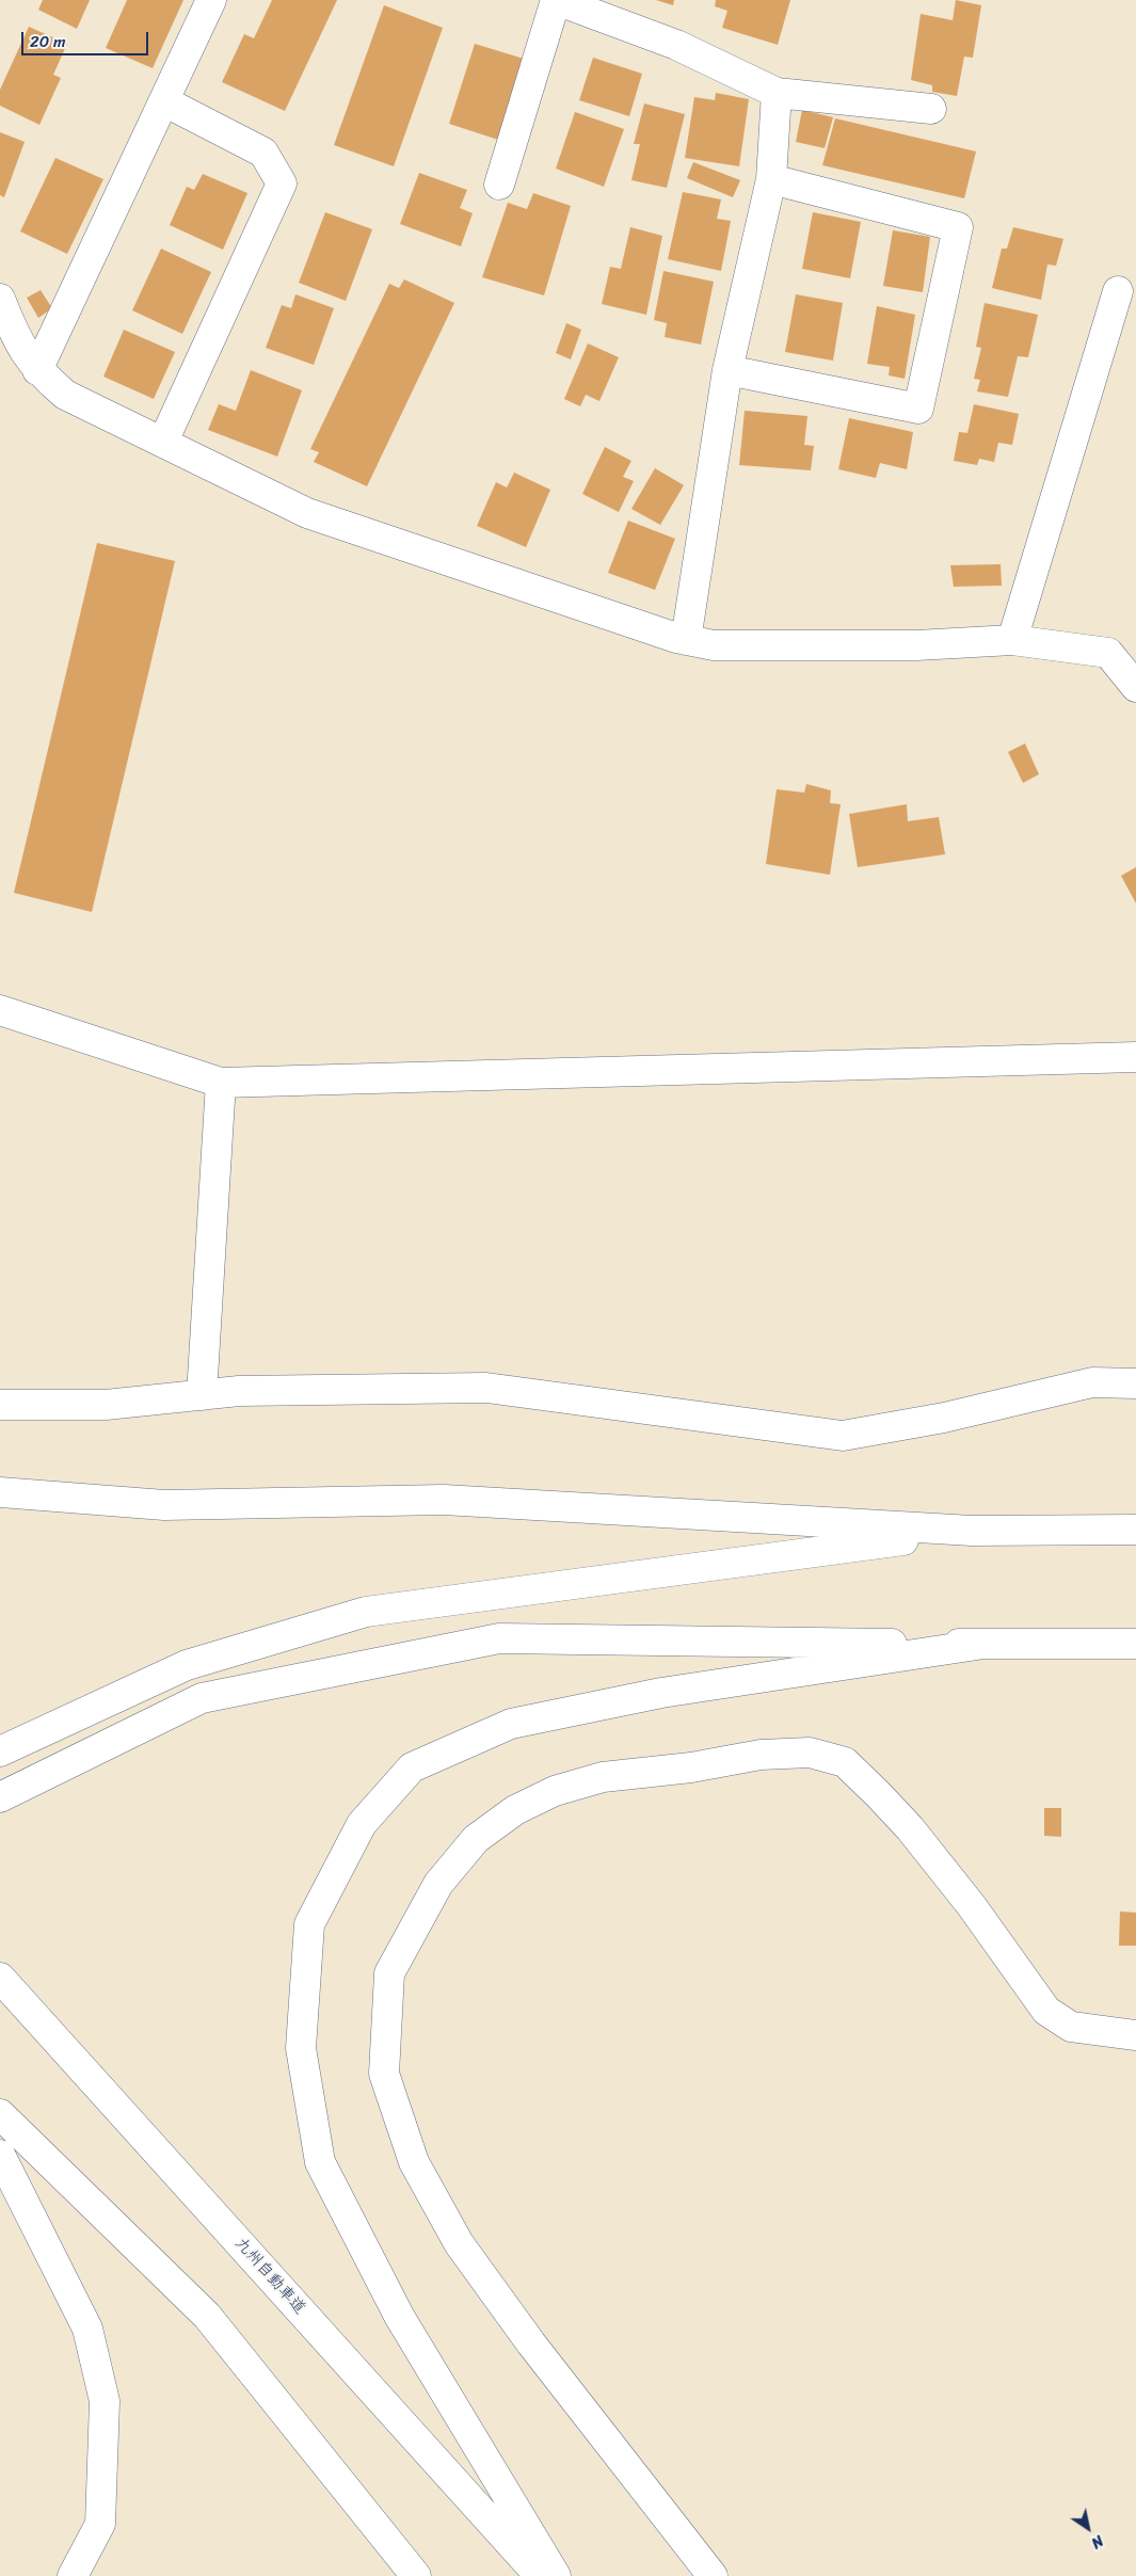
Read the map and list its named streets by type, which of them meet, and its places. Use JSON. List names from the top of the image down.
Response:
{
  "streets": {
    "main road": ["九州自動車道"]
  },
  "scale_bar": "20 m",
  "north": "bottom right"
}
